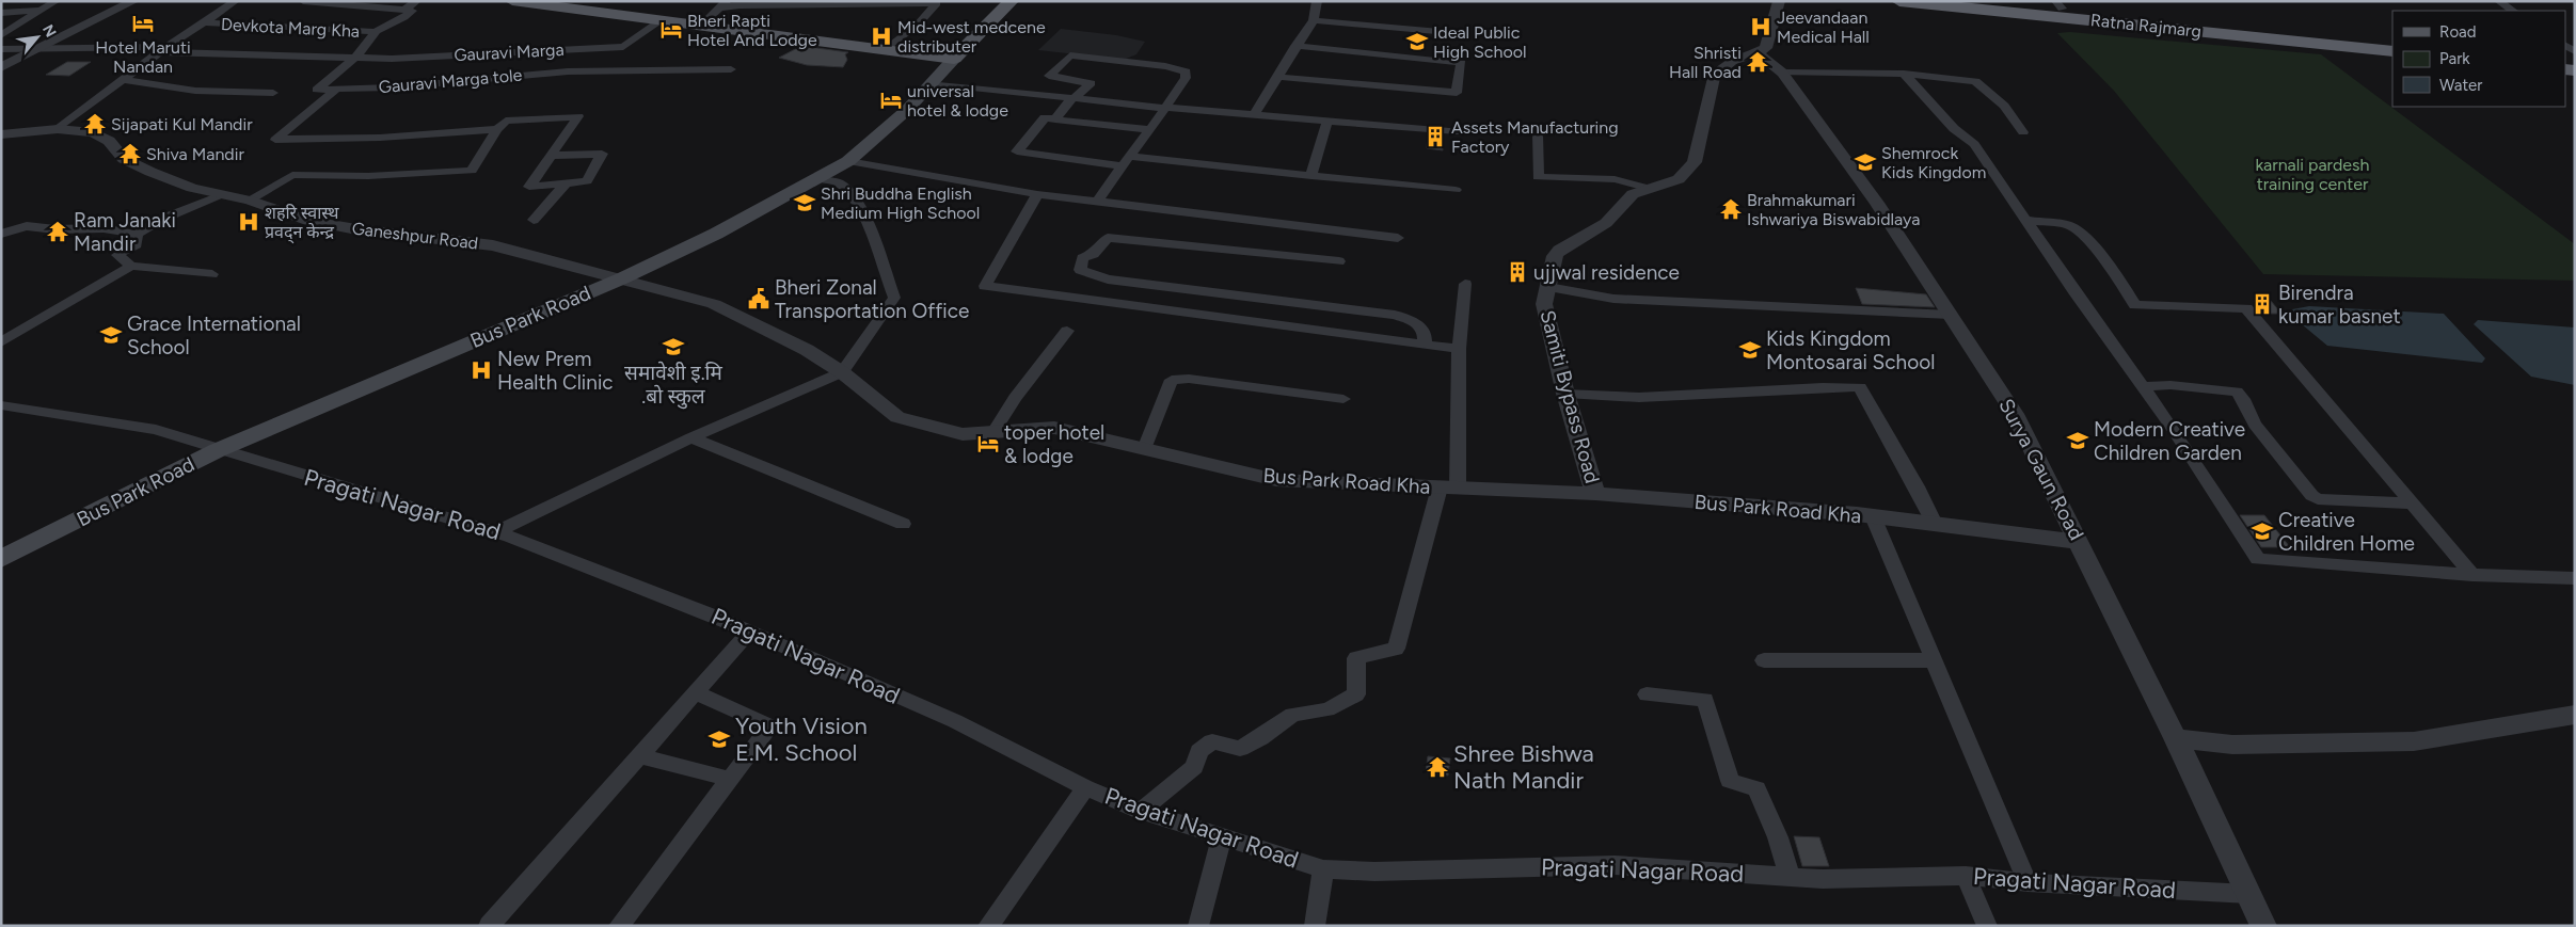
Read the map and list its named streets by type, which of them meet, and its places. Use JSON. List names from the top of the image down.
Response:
{
  "streets": {
    "highway": ["Ratna Rajmarg"],
    "main road": ["Bus Park Road"],
    "street": [
      "Devkota Marg Kha",
      "Gauravi Marga",
      "Gauravi Marga tole",
      "Ganeshpur Road",
      "Samiti Bypass Road",
      "Surya Gaun Road",
      "Bus Park Road Kha",
      "Pragati Nagar Road"
    ]
  },
  "crossings": [
    ["Devkota Marg Kha", "Gauravi Marga tole"],
    ["Gauravi Marga", "Gauravi Marga tole"],
    ["Ganeshpur Road", "Bus Park Road"],
    ["Ganeshpur Road", "Bus Park Road Kha"],
    ["Bus Park Road", "Bus Park Road Kha"],
    ["Bus Park Road", "Pragati Nagar Road"],
    ["Samiti Bypass Road", "Surya Gaun Road"],
    ["Samiti Bypass Road", "Bus Park Road Kha"],
    ["Surya Gaun Road", "Bus Park Road Kha"],
    ["Surya Gaun Road", "Pragati Nagar Road"]
  ],
  "parks": ["karnali pardesh training center"],
  "places": {
    "hotel": [
      "Hotel Maruti Nandan",
      "Bheri Rapti Hotel And Lodge",
      "universal hotel & lodge",
      "toper hotel & lodge"
    ],
    "hospital": [
      "Jeevandaan Medical Hall",
      "Mid-west medcene distributer",
      "शहरि स्वास्थ प्रवद्न केन्द्र",
      "New Prem Health Clinic"
    ],
    "school or university": [
      "Ideal Public High School",
      "Shemrock Kids Kingdom",
      "Shri Buddha English Medium High School",
      "Grace International School",
      "समावेशी इ.मि .बाे स्कुल",
      "Kids Kingdom Montosarai School",
      "Modern Creative Children Garden",
      "Creative Children Home",
      "Youth Vision E.M. School"
    ],
    "temple": [
      "Shristi Hall Road",
      "Sijapati Kul Mandir",
      "Shiva Mandir",
      "Brahmakumari Ishwariya Biswabidlaya",
      "Ram Janaki Mandir",
      "Shree Bishwa Nath Mandir"
    ],
    "building": ["Assets Manufacturing Factory", "ujjwal residence", "Birendra kumar basnet"],
    "public building": ["Bheri Zonal Transportation Office"]
  },
  "legend": ["Road", "Park", "Water"],
  "north": "top right"
}
